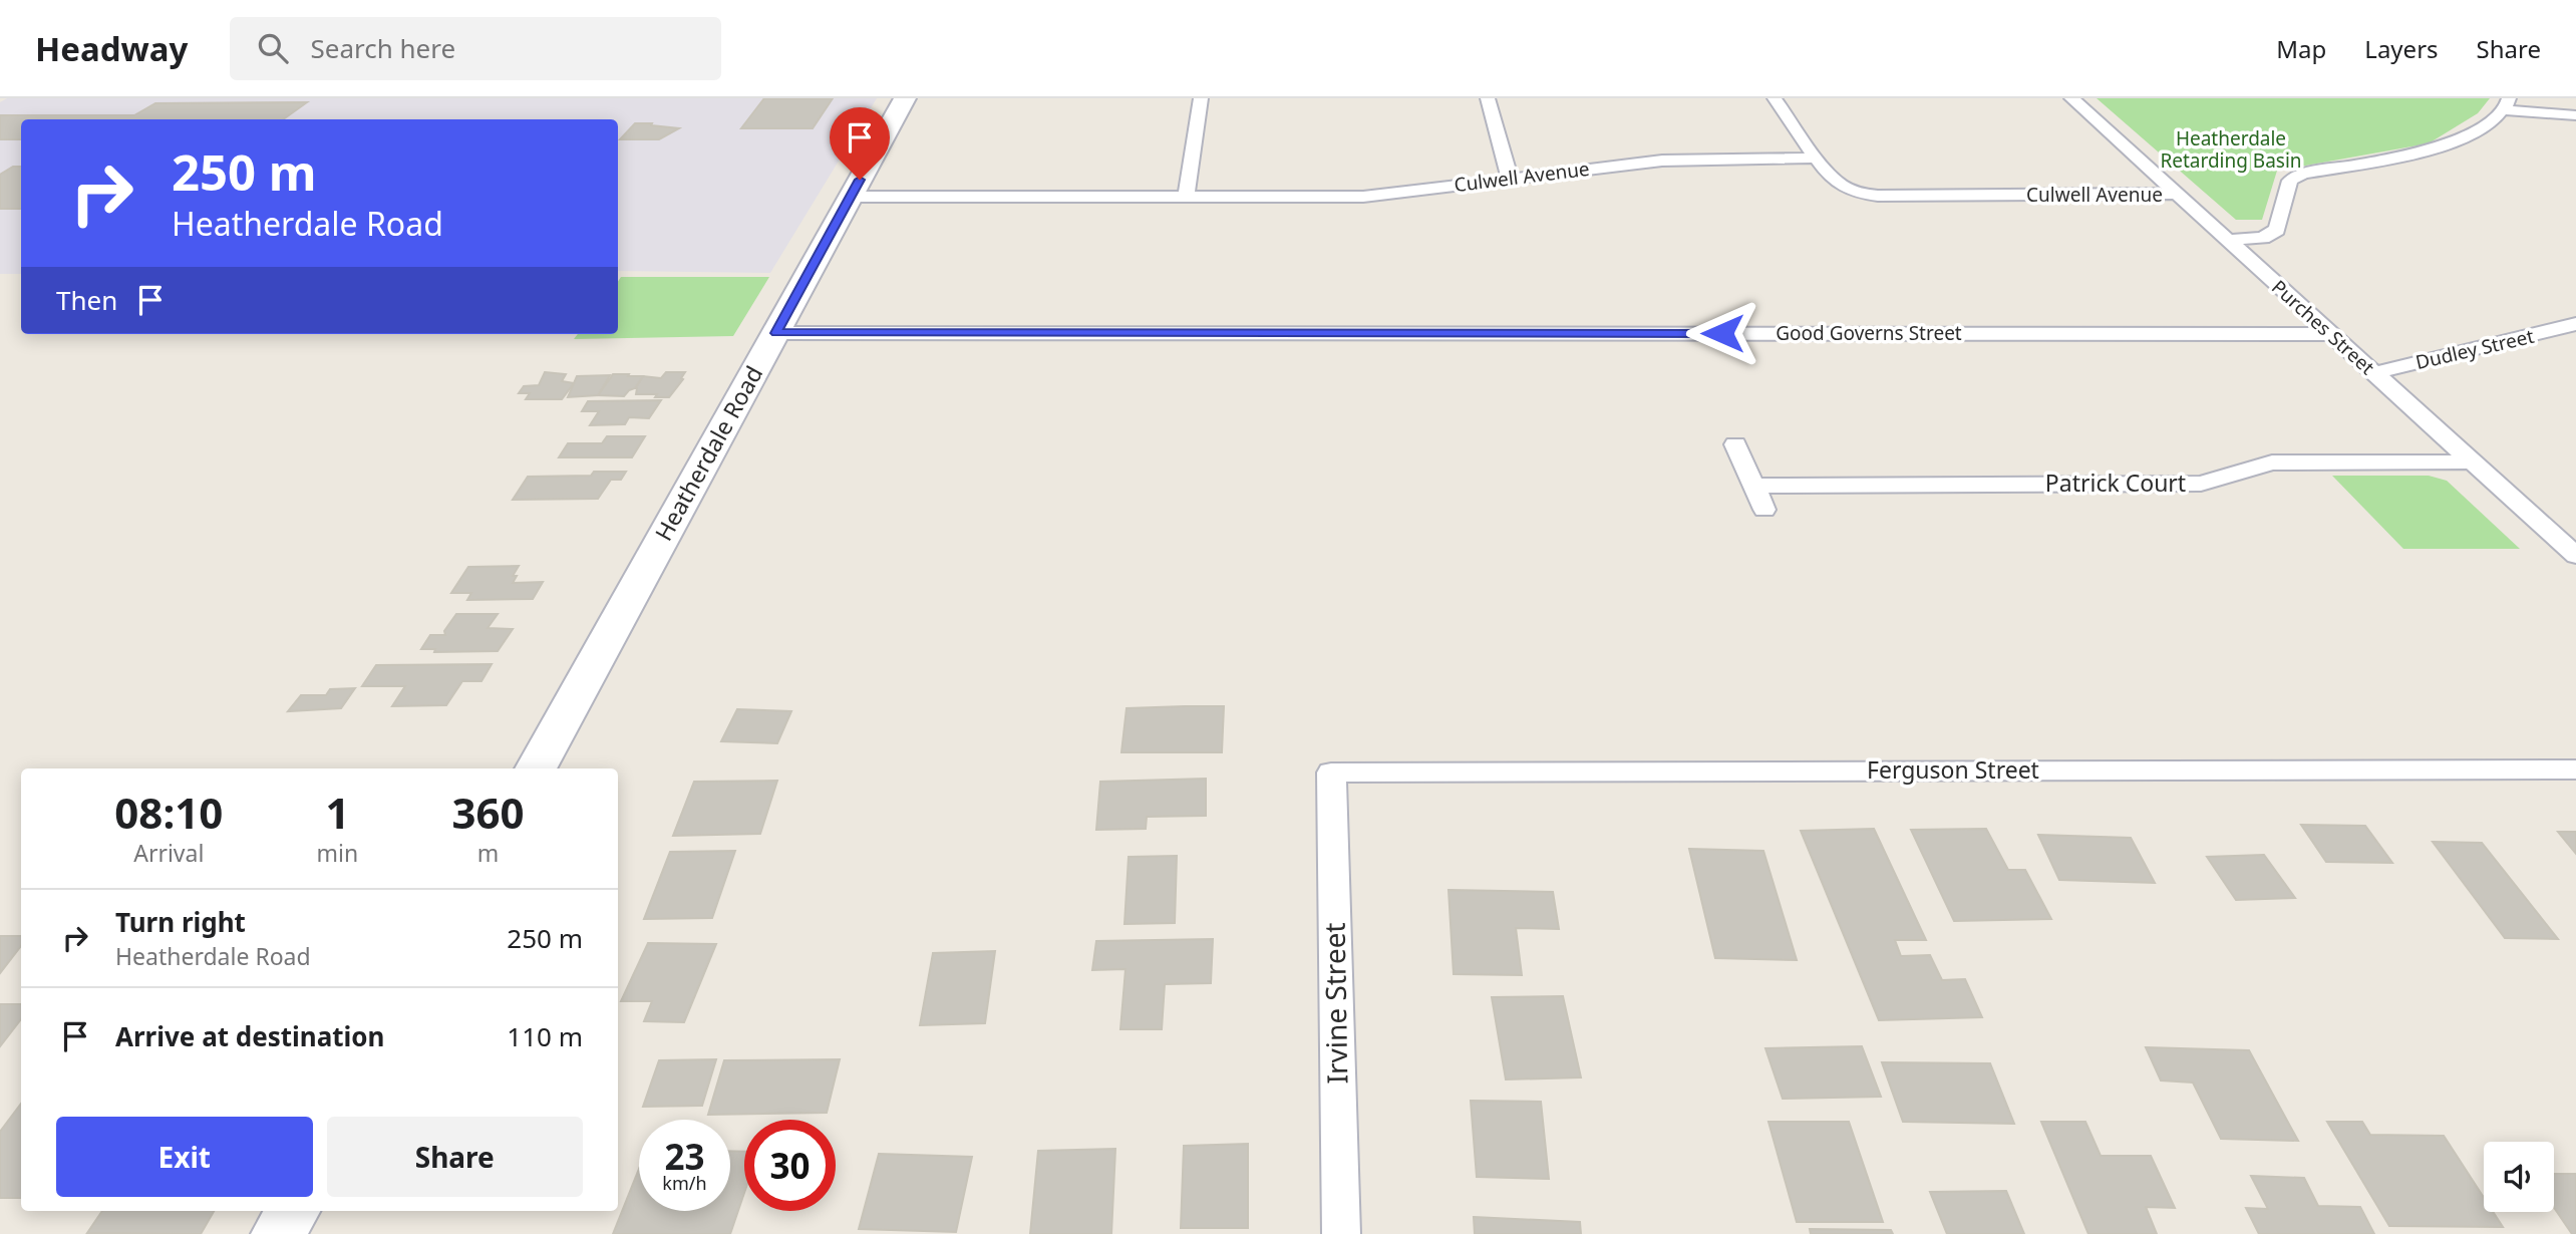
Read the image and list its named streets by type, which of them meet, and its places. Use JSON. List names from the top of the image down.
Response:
{
  "streets": {
    "main road": ["Heatherdale Road"],
    "street": [
      "Culwell Avenue",
      "Purches Street",
      "Good Governs Street",
      "Dudley Street",
      "Patrick Court",
      "Ferguson Street",
      "Irvine Street"
    ]
  },
  "crossings": [
    ["Culwell Avenue", "Purches Street"],
    ["Culwell Avenue", "Heatherdale Road"],
    ["Purches Street", "Good Governs Street"],
    ["Purches Street", "Dudley Street"],
    ["Purches Street", "Patrick Court"],
    ["Good Governs Street", "Heatherdale Road"],
    ["Ferguson Street", "Irvine Street"]
  ],
  "parks": ["Heatherdale Retarding Basin"],
  "page": {
    "header": "Headway",
    "search": "Search here",
    "nav": ["Map", "Layers", "Share"],
    "turn": ["250 m", "Heatherdale Road"],
    "then": "Then",
    "eta": [
      "08:10",
      "Arrival",
      "1",
      "min",
      "360",
      "m"
    ],
    "list": [
      {
        "name": "Turn right",
        "note": "Heatherdale Road",
        "value": "250 m"
      },
      {
        "name": "Arrive at destination",
        "value": "110 m"
      }
    ],
    "buttons": ["Exit", "Share"],
    "speed": "23 km/h",
    "limit": "30"
  }
}
